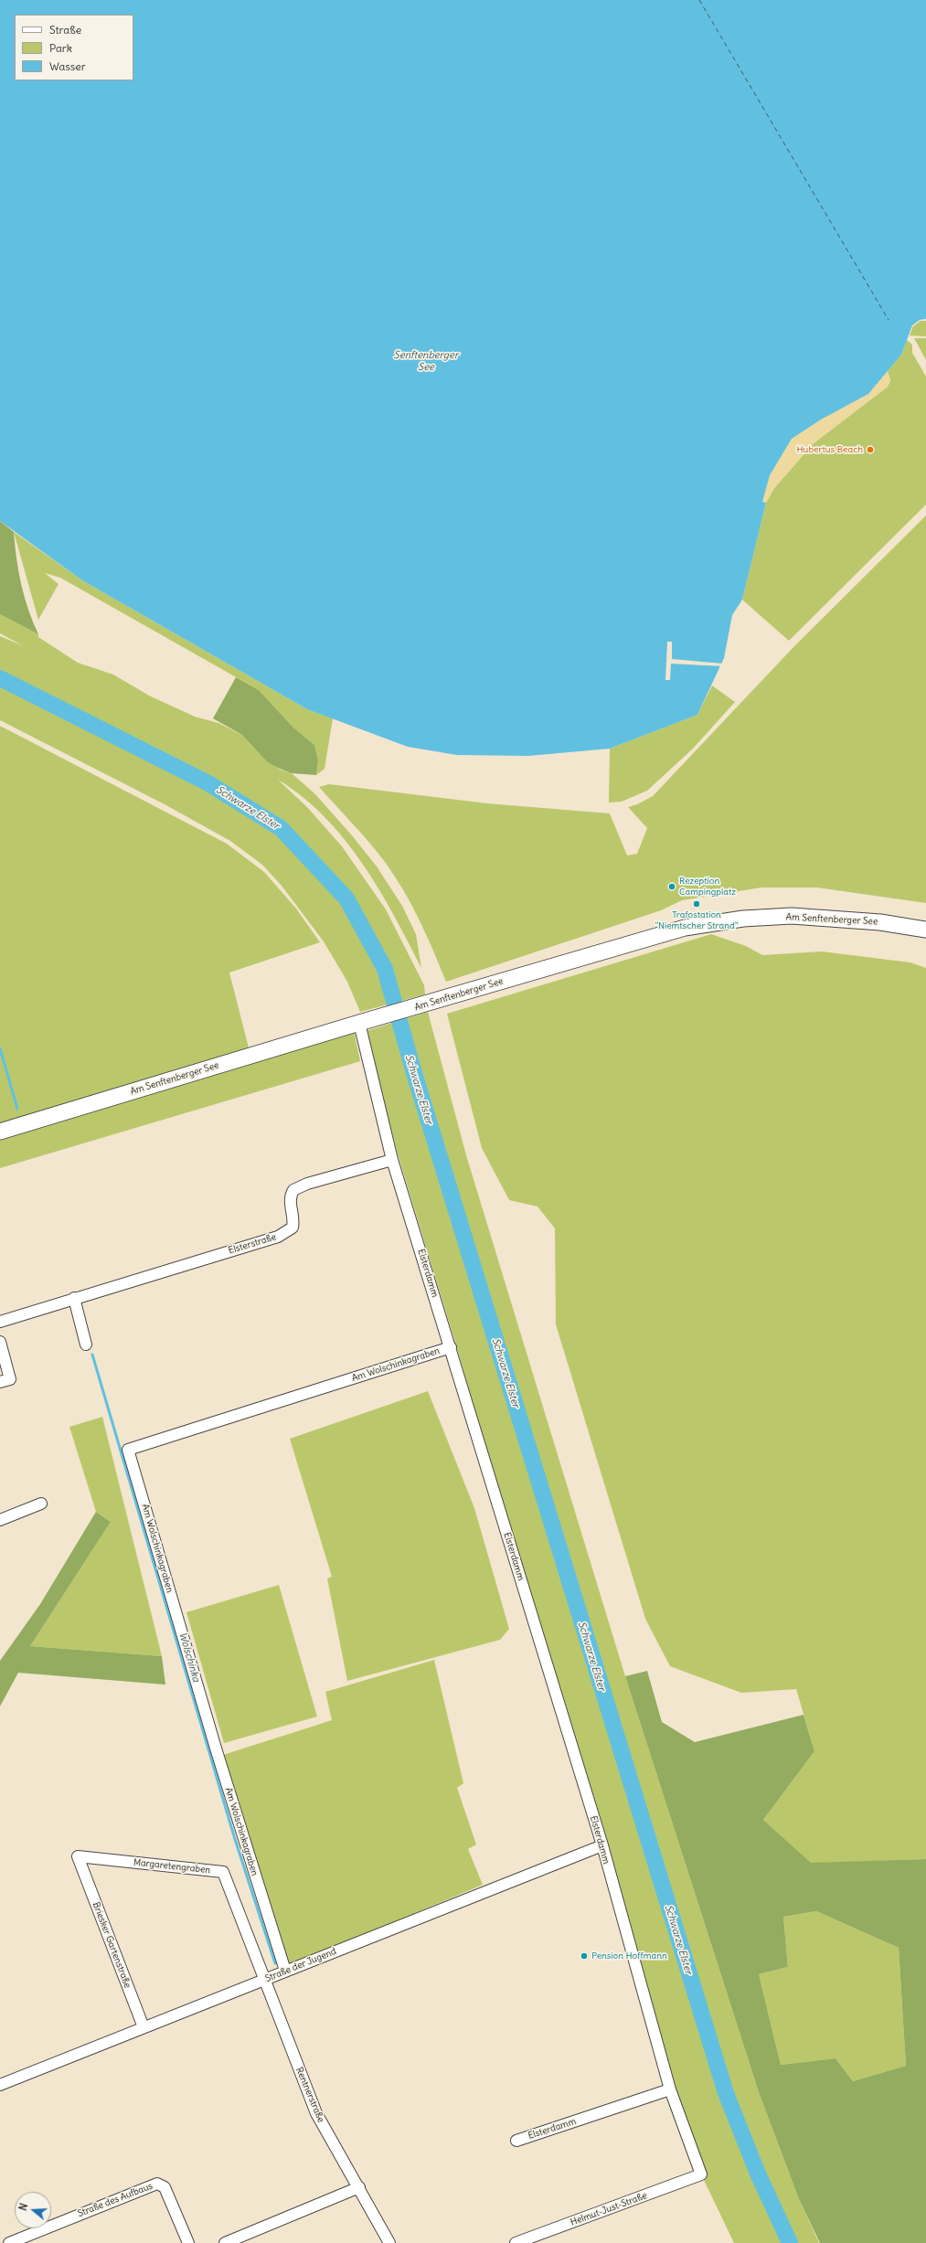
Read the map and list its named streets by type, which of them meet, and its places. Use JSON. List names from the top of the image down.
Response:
{
  "streets": {
    "street": [
      "Am Senftenberger See",
      "Elsterstraße",
      "Elsterdamm",
      "Am Wolschinkagraben",
      "Margaretengraben",
      "Briesker Gartenstraße",
      "Straße der Jugend",
      "Rentnerstraße",
      "Straße des Aufbaus",
      "Helmut-Just-Straße"
    ]
  },
  "crossings": [
    ["Am Senftenberger See", "Elsterdamm"],
    ["Elsterstraße", "Elsterdamm"],
    ["Elsterdamm", "Am Wolschinkagraben"],
    ["Elsterdamm", "Straße der Jugend"],
    ["Elsterdamm", "Helmut-Just-Straße"],
    ["Am Wolschinkagraben", "Straße der Jugend"],
    ["Margaretengraben", "Briesker Gartenstraße"],
    ["Margaretengraben", "Straße der Jugend"],
    ["Margaretengraben", "Rentnerstraße"],
    ["Briesker Gartenstraße", "Straße der Jugend"],
    ["Straße der Jugend", "Rentnerstraße"]
  ],
  "water": ["Senftenberger See", "Schwarze Elster", "Wolschinka"],
  "places": [
    "Hubertus Beach",
    "Rezeption Campingplatz",
    "Trafostation \"Niemtscher Strand\"",
    "Pension Hoffmann"
  ],
  "legend": ["Straße", "Park", "Wasser"],
  "north": "left"
}
